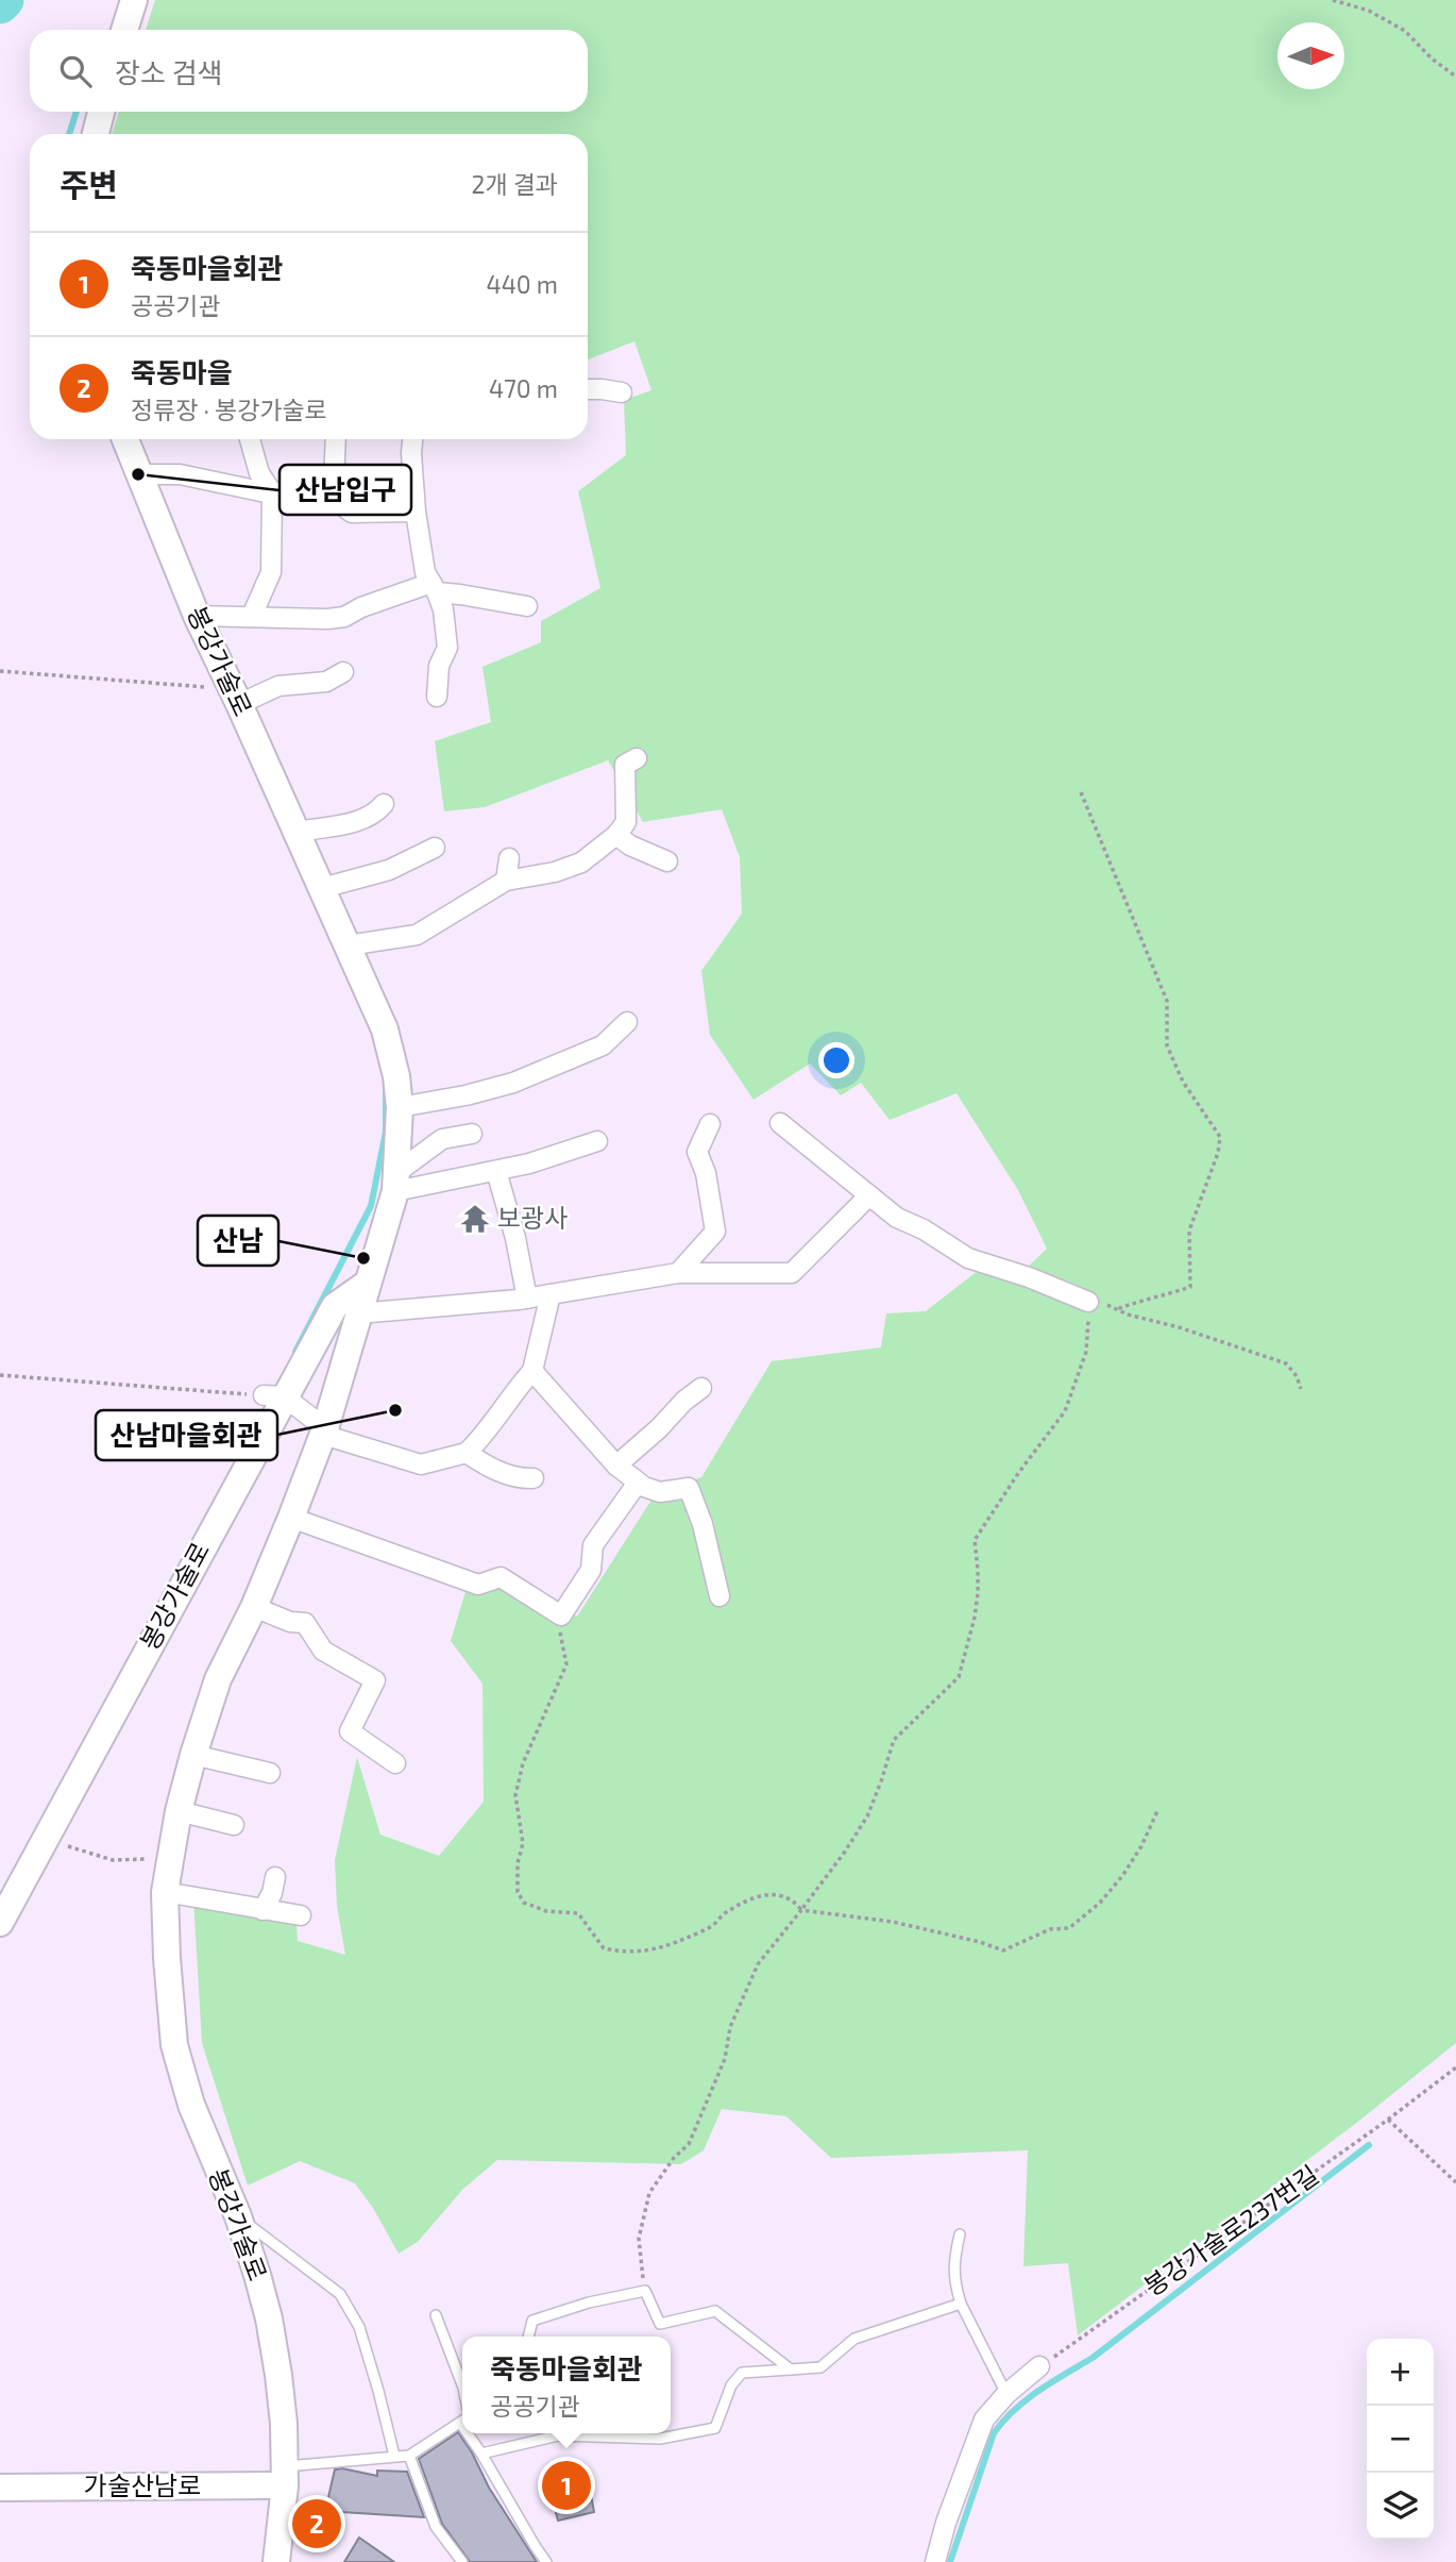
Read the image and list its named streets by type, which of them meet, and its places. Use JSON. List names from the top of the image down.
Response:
{
  "streets": {
    "street": ["봉강가술로", "가술산남로"],
    "path": ["봉강가술로237번길"]
  },
  "crossings": [
    ["봉강가술로", "가술산남로"]
  ],
  "places": {
    "other": ["산남입구", "산남", "산남마을회관"],
    "temple": ["보광사"]
  },
  "north": "right",
  "page": {
    "search": "장소 검색",
    "heading": ["주변", "2개 결과"],
    "list": [
      {
        "mark": "1",
        "name": "죽동마을회관",
        "note": "공공기관",
        "value": "440 m"
      },
      {
        "mark": "2",
        "name": "죽동마을",
        "note": "정류장 · 봉강가술로",
        "value": "470 m"
      }
    ],
    "popup": ["죽동마을회관", "공공기관"],
    "map_buttons": ["+", "−"],
    "pins": ["1", "2"]
  }
}
